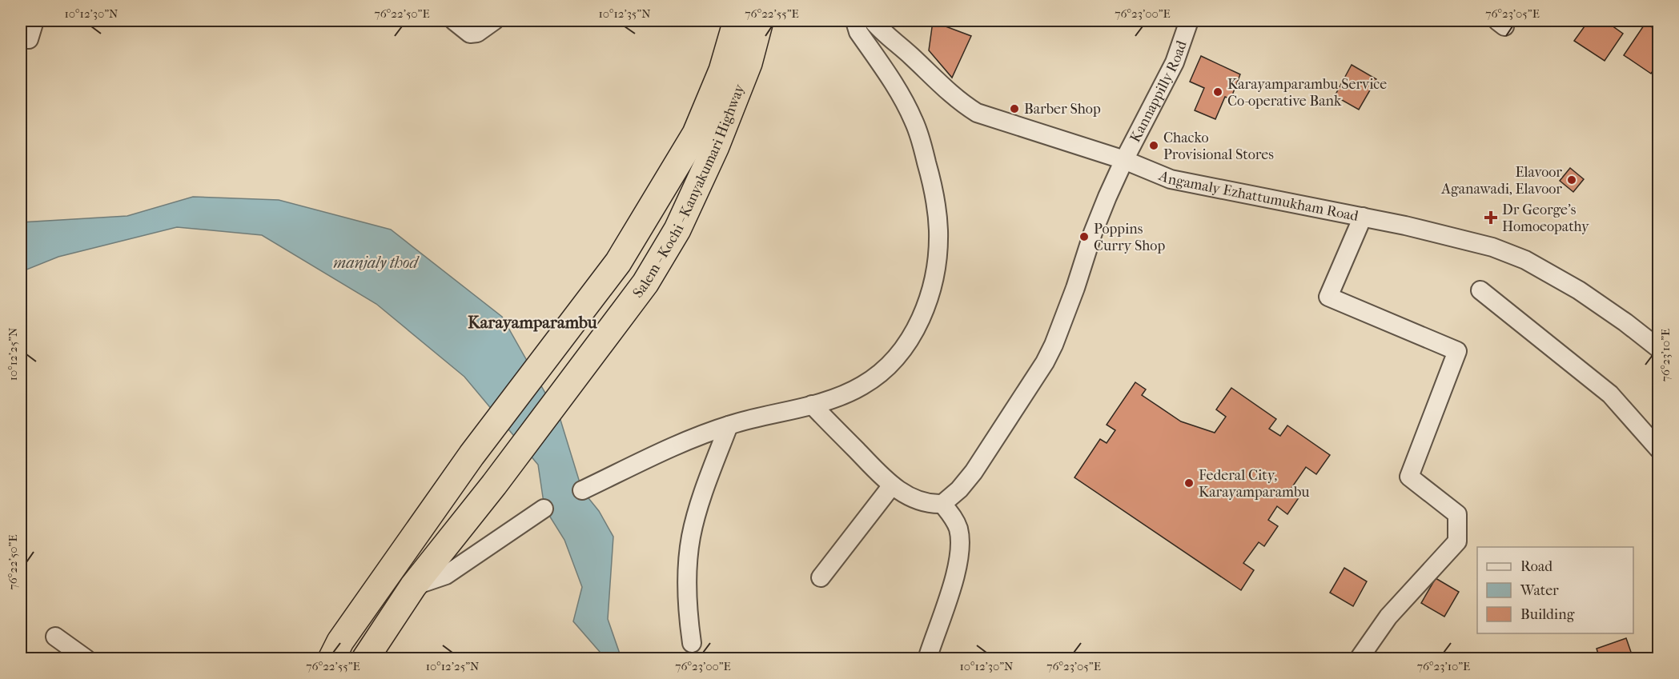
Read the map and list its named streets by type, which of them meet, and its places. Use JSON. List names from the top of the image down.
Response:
{
  "streets": {
    "highway": ["Salem - Kochi - Kanyakumari Highway"],
    "street": ["Kannappilly Road", "Angamaly Ezhattumukham Road"]
  },
  "crossings": [
    ["Kannappilly Road", "Angamaly Ezhattumukham Road"]
  ],
  "districts": ["Karayamparambu"],
  "water": ["manjaly thod"],
  "places": {
    "other": [
      "Karayamparambu Service Co-operative Bank",
      "Barber Shop",
      "Chacko Provisional Stores",
      "Elavoor Aganawadi, Elavoor",
      "Poppins Curry Shop",
      "Federal City, Karayamparambu"
    ],
    "health": ["Dr George's Homoeopathy"]
  },
  "legend": ["Road", "Water", "Building"],
  "coordinates": [
    "10°12'30\"N",
    "76°22'50\"E",
    "10°12'35\"N",
    "76°22'55\"E",
    "76°23'00\"E",
    "76°23'05\"E",
    "10°12'25\"N",
    "76°23'10\"E"
  ]
}
